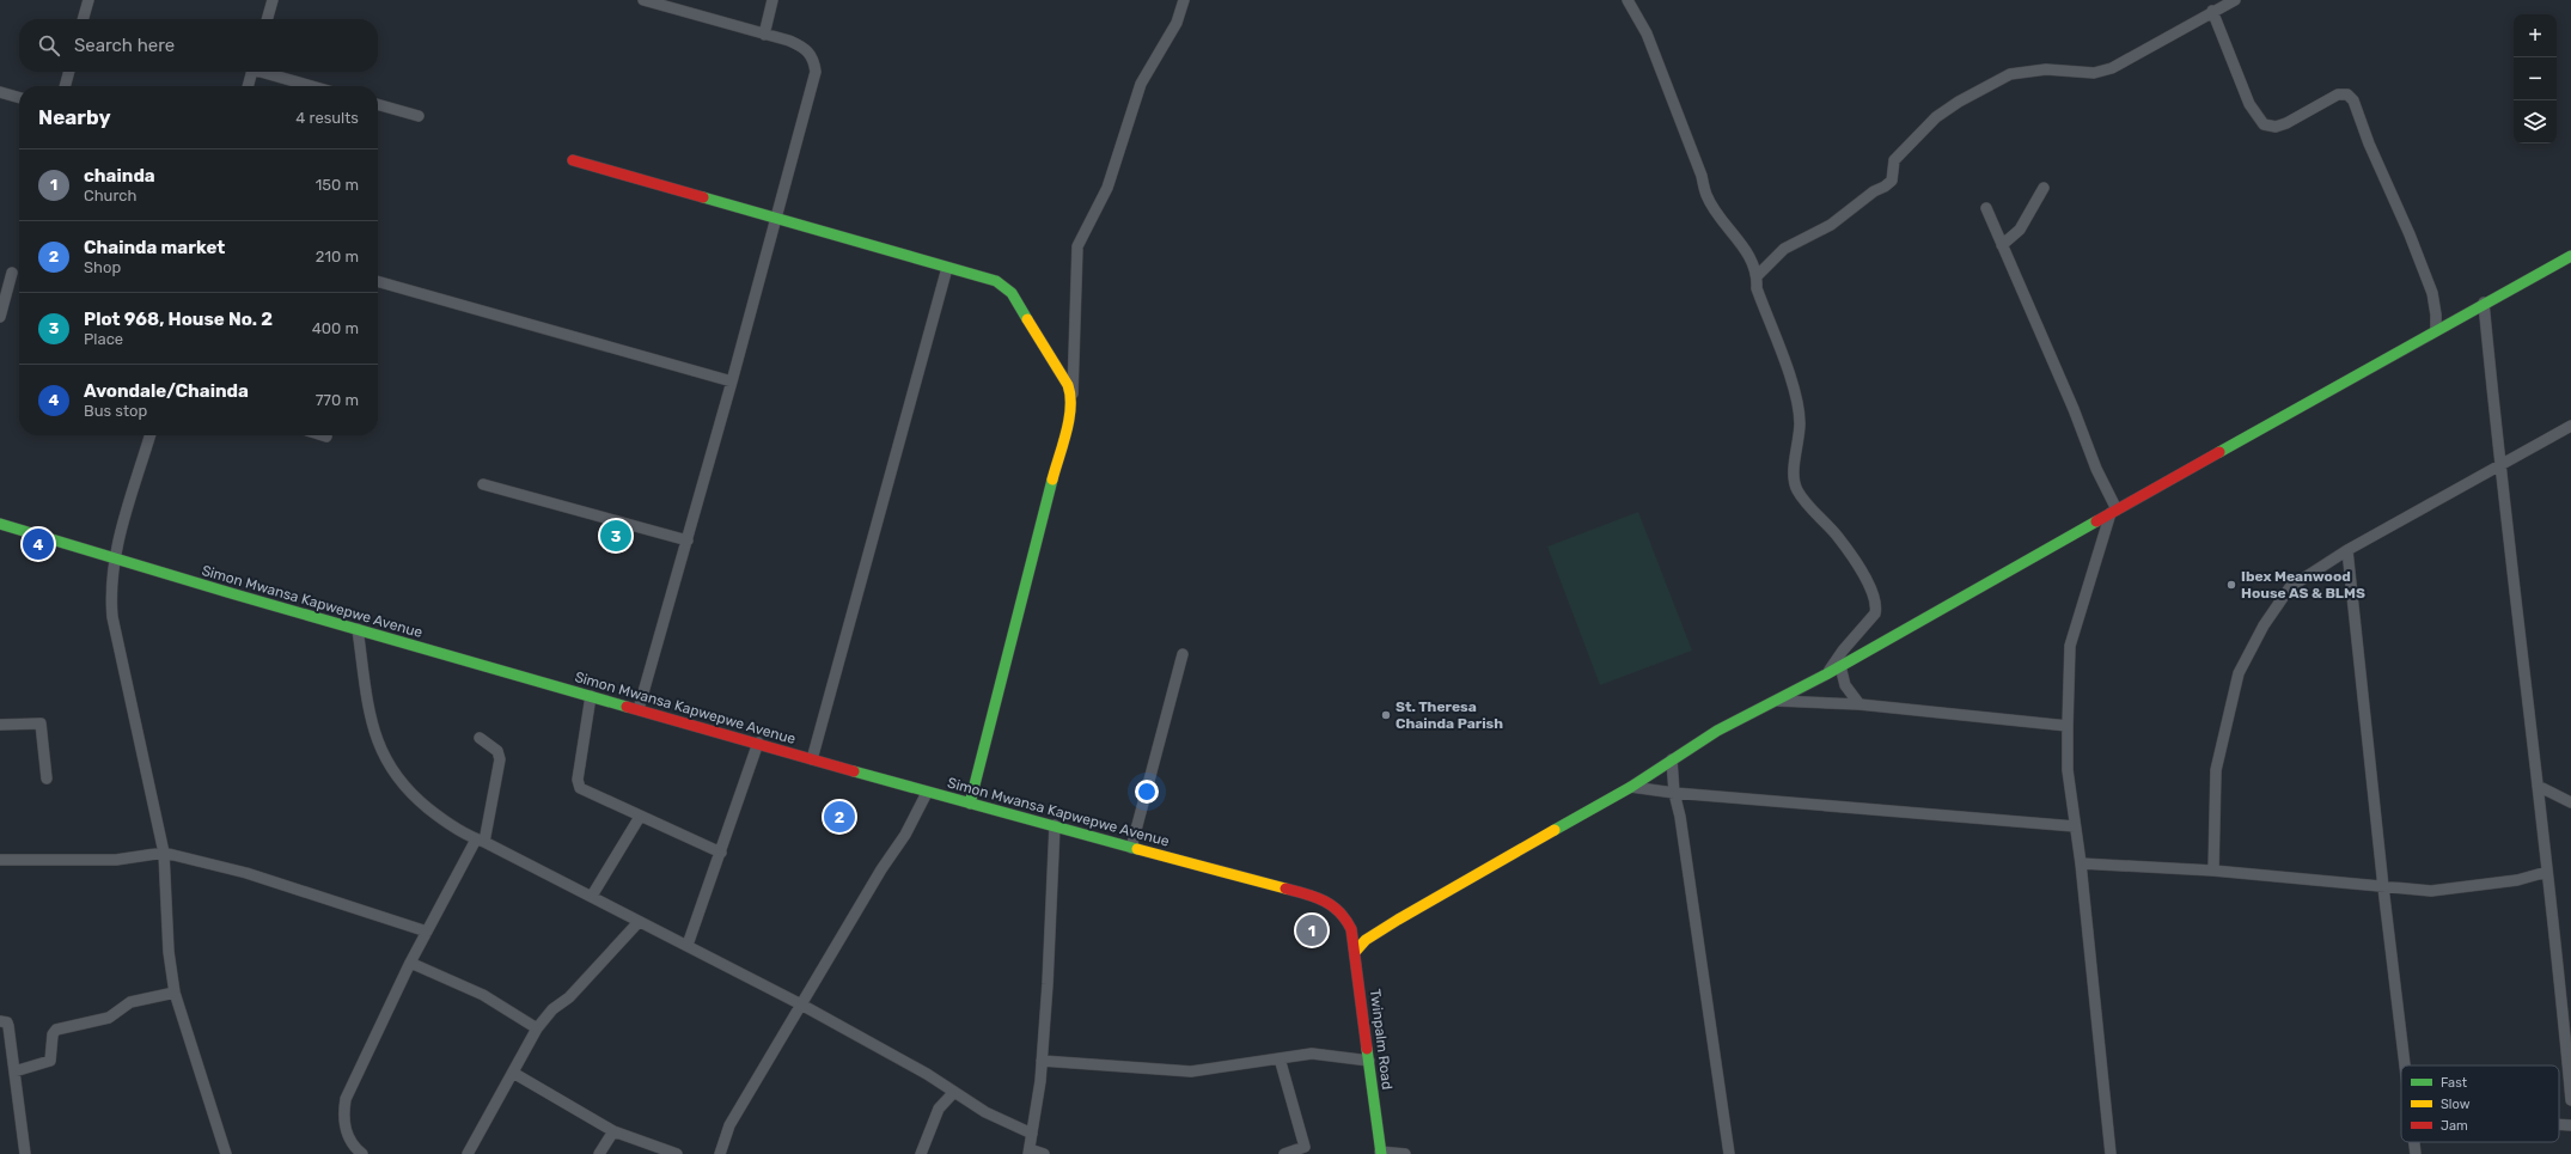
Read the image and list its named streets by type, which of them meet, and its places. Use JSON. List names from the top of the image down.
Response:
{
  "streets": {
    "street": ["Simon Mwansa Kapwepwe Avenue", "Twinpalm Road"]
  },
  "crossings": [
    ["Simon Mwansa Kapwepwe Avenue", "Twinpalm Road"]
  ],
  "places": ["Ibex Meanwood House AS & BLMS", "St. Theresa Chainda Parish"],
  "legend": ["Fast", "Slow", "Jam"],
  "page": {
    "map_buttons": ["+", "−"],
    "search": "Search here",
    "heading": ["Nearby", "4 results"],
    "list": [
      {
        "mark": "1",
        "name": "chainda",
        "note": "Church",
        "value": "150 m"
      },
      {
        "mark": "2",
        "name": "Chainda market",
        "note": "Shop",
        "value": "210 m"
      },
      {
        "mark": "3",
        "name": "Plot 968, House No. 2",
        "note": "Place",
        "value": "400 m"
      },
      {
        "mark": "4",
        "name": "Avondale/Chainda",
        "note": "Bus stop",
        "value": "770 m"
      }
    ],
    "pins": [
      "3",
      "4",
      "2",
      "1"
    ]
  }
}
